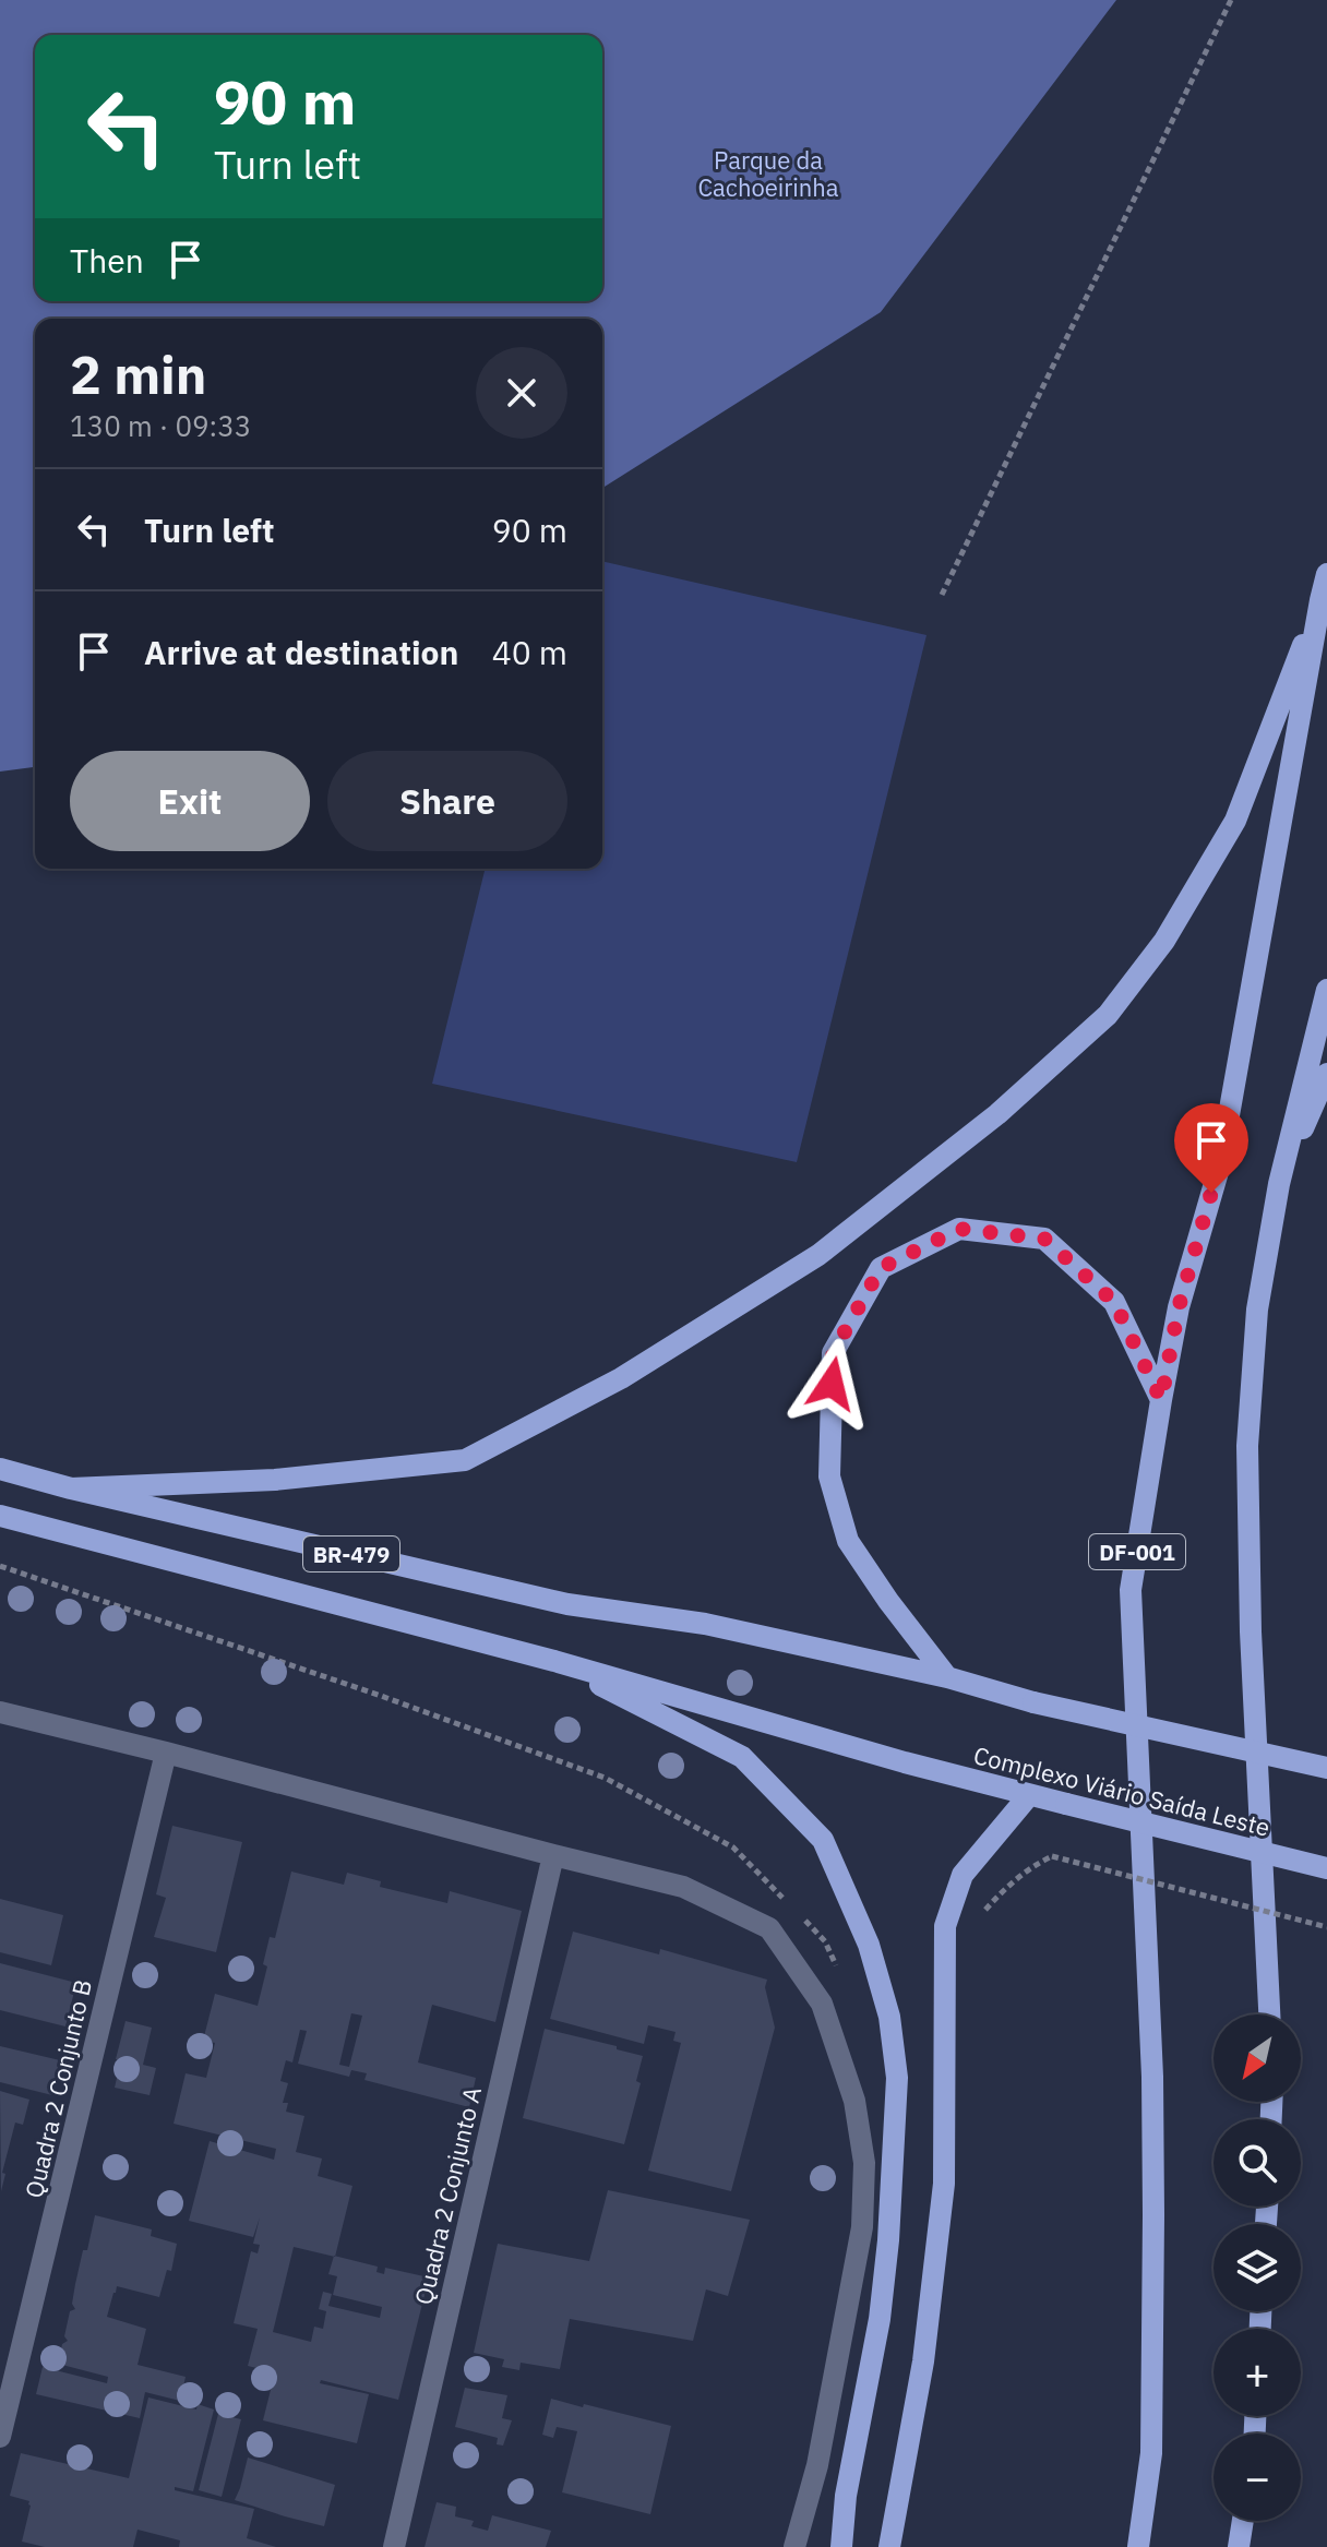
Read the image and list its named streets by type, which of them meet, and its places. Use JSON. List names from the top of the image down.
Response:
{
  "streets": {
    "main road": ["DF-001", "BR-479", "Complexo Viário Saída Leste"],
    "street": ["Quadra 2 Conjunto B", "Quadra 2 Conjunto A"]
  },
  "crossings": [
    ["BR-479", "Complexo Viário Saída Leste"]
  ],
  "parks": ["Parque da Cachoeirinha"],
  "north": "bottom left",
  "page": {
    "turn": ["90 m", "Turn left"],
    "then": "Then",
    "heading": ["2 min", "130 m · 09:33"],
    "list": [
      {
        "name": "Turn left",
        "value": "90 m"
      },
      {
        "name": "Arrive at destination",
        "value": "40 m"
      }
    ],
    "buttons": ["Exit", "Share"],
    "map_buttons": ["+", "−"]
  }
}
